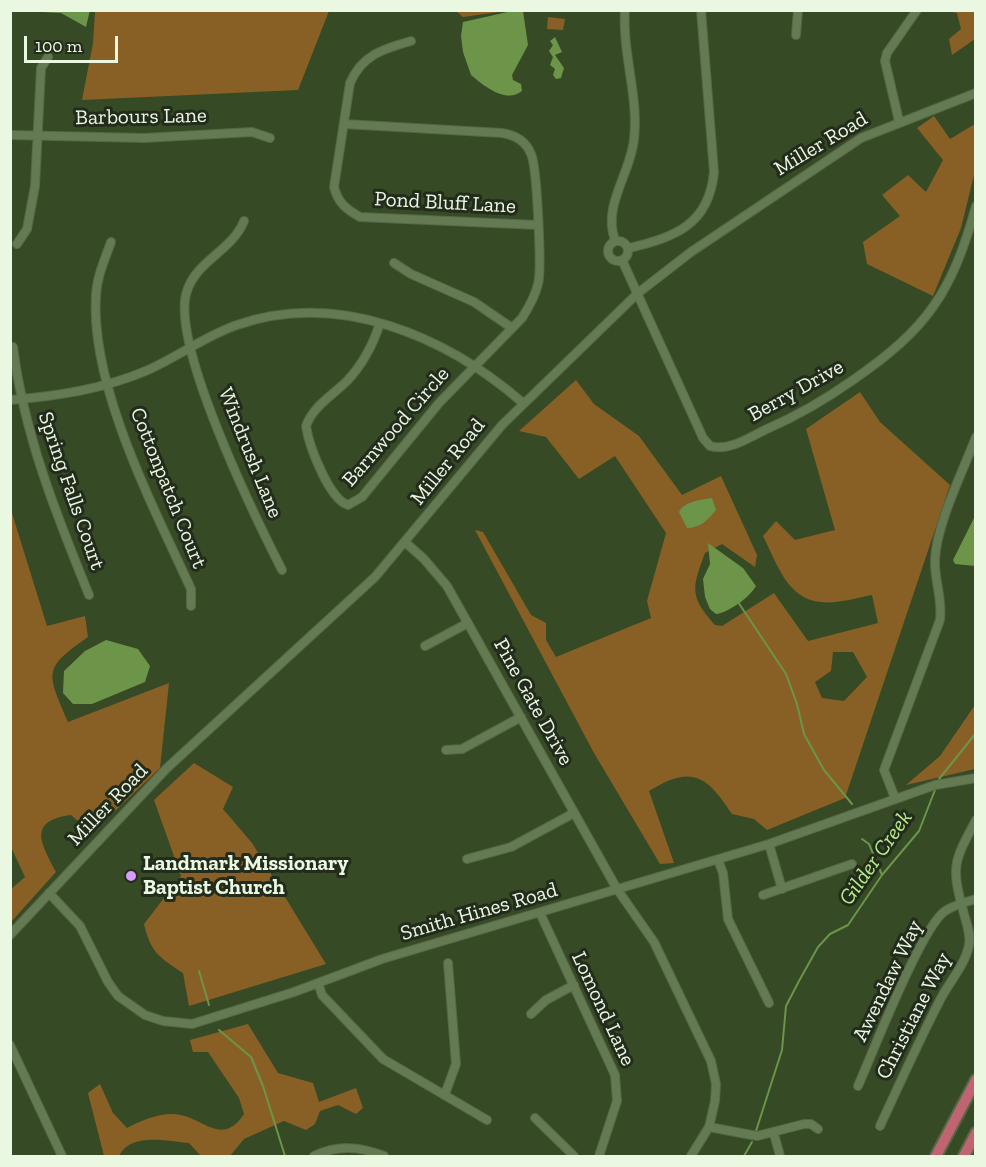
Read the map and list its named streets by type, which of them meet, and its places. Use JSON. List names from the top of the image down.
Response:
{
  "streets": {
    "street": [
      "Barbours Lane",
      "Miller Road",
      "Pond Bluff Lane",
      "Berry Drive",
      "Barnwood Circle",
      "Windrush Lane",
      "Cottonpatch Court",
      "Spring Falls Court",
      "Pine Gate Drive",
      "Smith Hines Road",
      "Awendaw Way",
      "Lomond Lane",
      "Christiane Way"
    ]
  },
  "crossings": [
    ["Miller Road", "Berry Drive"],
    ["Miller Road", "Pine Gate Drive"],
    ["Miller Road", "Smith Hines Road"],
    ["Pine Gate Drive", "Smith Hines Road"],
    ["Smith Hines Road", "Lomond Lane"],
    ["Awendaw Way", "Christiane Way"]
  ],
  "water": ["Gilder Creek"],
  "places": ["Landmark Missionary Baptist Church"],
  "scale_bar": "100 m"
}
